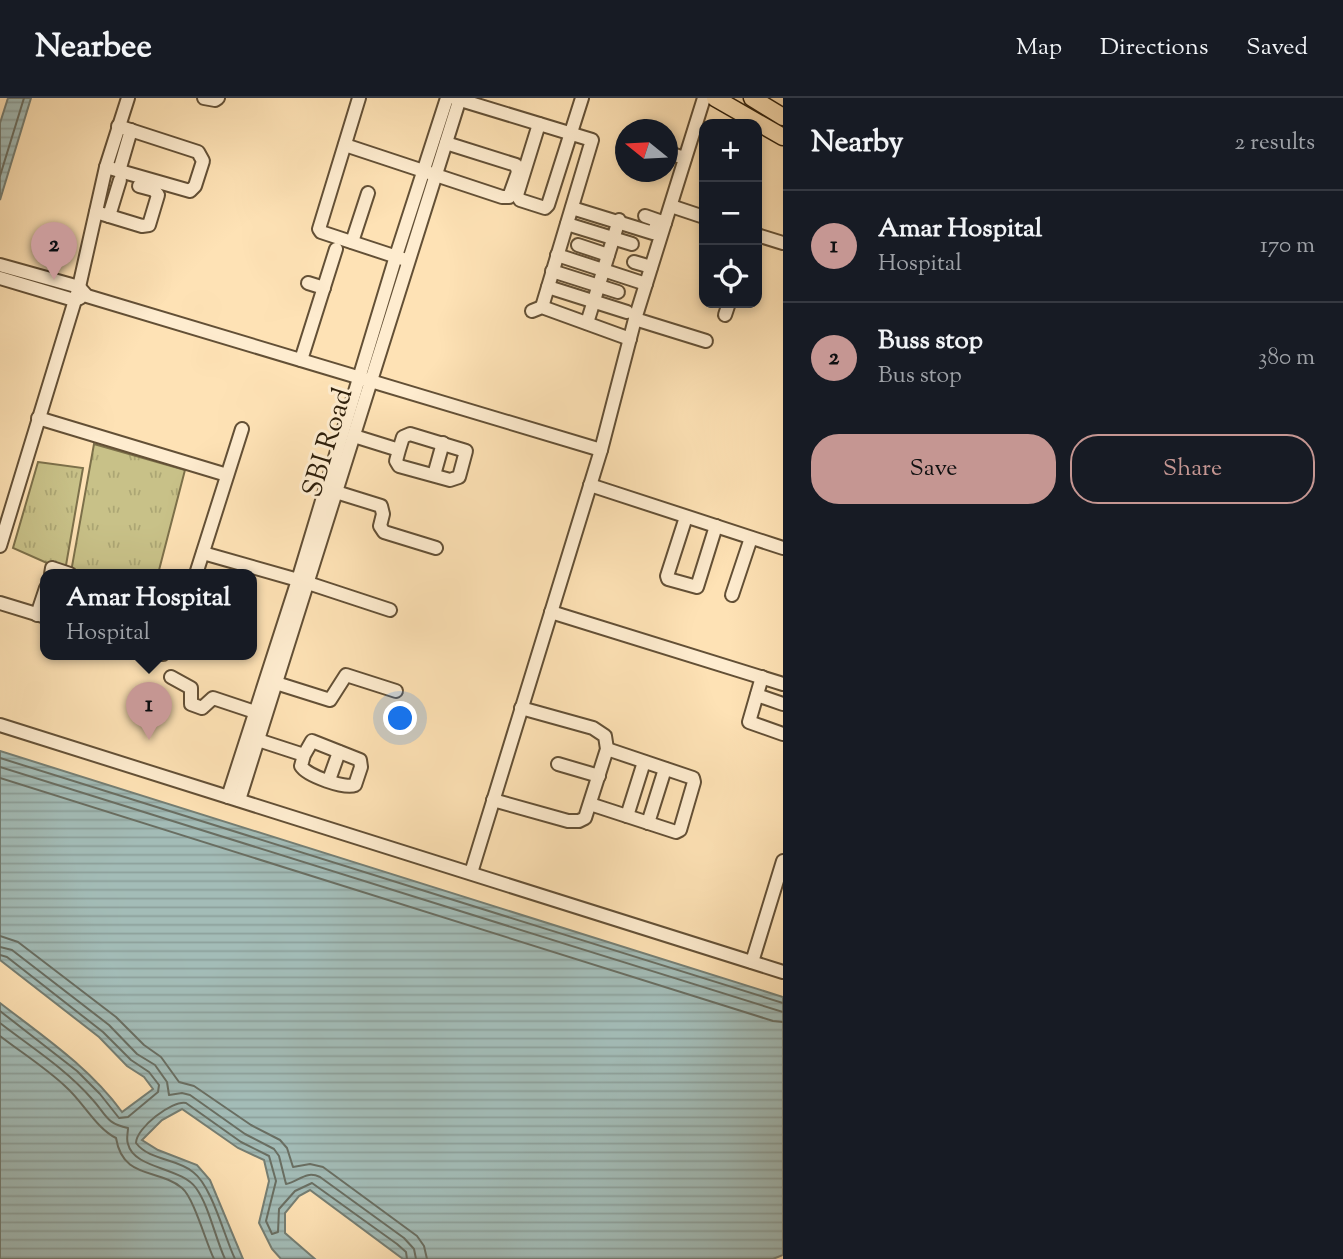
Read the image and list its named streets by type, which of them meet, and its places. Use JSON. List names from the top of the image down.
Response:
{
  "streets": {
    "street": ["SBI Road"]
  },
  "north": "left",
  "page": {
    "header": "Nearbee",
    "nav": ["Map", "Directions", "Saved"],
    "heading": ["Nearby", "2 results"],
    "map_buttons": ["+", "−"],
    "list": [
      {
        "mark": "1",
        "name": "Amar Hospital",
        "note": "Hospital",
        "value": "170 m"
      },
      {
        "mark": "2",
        "name": "Buss stop",
        "note": "Bus stop",
        "value": "380 m"
      }
    ],
    "pins": ["2", "1"],
    "buttons": ["Save", "Share"],
    "popup": ["Amar Hospital", "Hospital"]
  }
}
